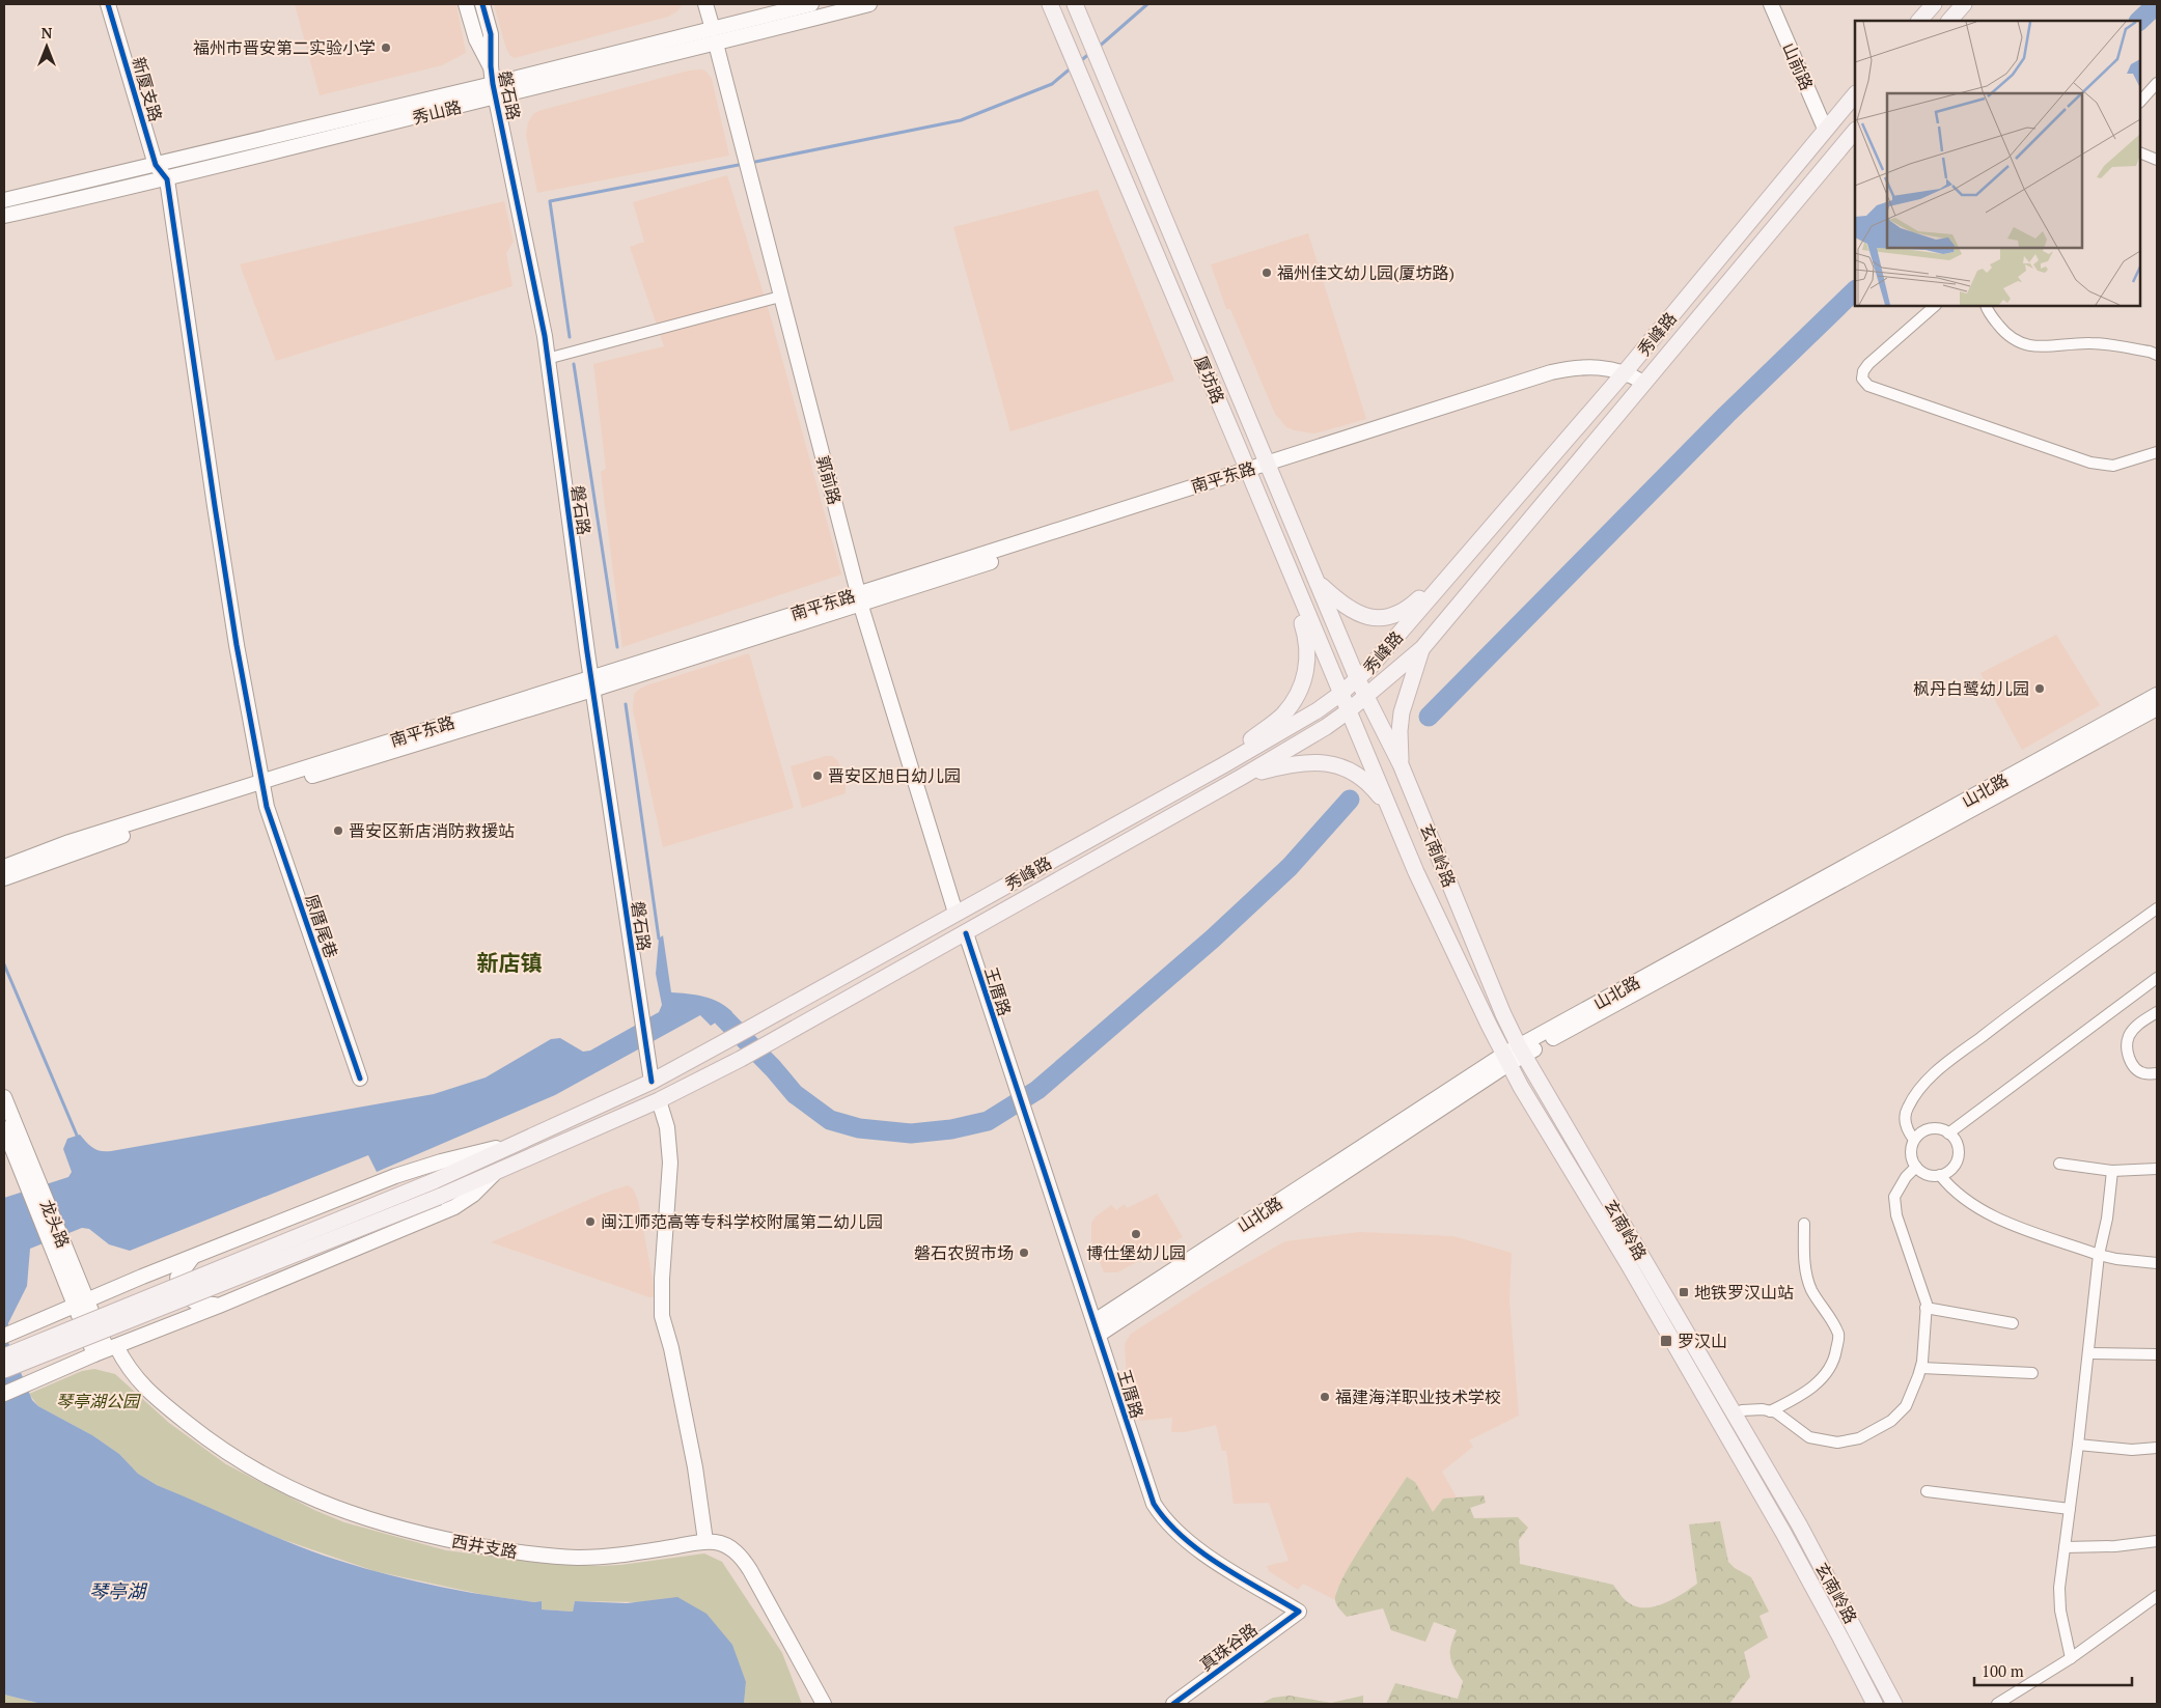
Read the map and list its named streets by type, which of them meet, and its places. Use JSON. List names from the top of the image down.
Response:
{
  "streets": {
    "main road": [
      "山前路",
      "新厦支路",
      "磐石路",
      "秀山路",
      "秀峰路",
      "厦坊路",
      "南平东路",
      "郭前路",
      "山北路",
      "玄南岭路",
      "原厝尾巷",
      "王厝路",
      "龙头路",
      "西井支路",
      "真珠谷路"
    ]
  },
  "crossings": [
    ["山前路", "秀峰路"],
    ["新厦支路", "秀山路"],
    ["新厦支路", "原厝尾巷"],
    ["磐石路", "秀山路"],
    ["磐石路", "秀峰路"],
    ["磐石路", "南平东路"],
    ["秀山路", "郭前路"],
    ["秀山路", "原厝尾巷"],
    ["秀峰路", "厦坊路"],
    ["秀峰路", "南平东路"],
    ["秀峰路", "郭前路"],
    ["秀峰路", "王厝路"],
    ["厦坊路", "南平东路"],
    ["厦坊路", "玄南岭路"],
    ["南平东路", "郭前路"],
    ["南平东路", "原厝尾巷"],
    ["山北路", "玄南岭路"],
    ["山北路", "王厝路"],
    ["王厝路", "真珠谷路"],
    ["龙头路", "西井支路"]
  ],
  "districts": ["新店镇"],
  "water": ["琴亭湖"],
  "parks": ["琴亭湖公园"],
  "places": {
    "other": [
      "福州市晋安第二实验小学",
      "福州佳文幼儿园(厦坊路)",
      "枫丹白鹭幼儿园",
      "晋安区旭日幼儿园",
      "晋安区新店消防救援站",
      "闽江师范高等专科学校附属第二幼儿园",
      "博仕堡幼儿园",
      "磐石农贸市场",
      "福建海洋职业技术学校"
    ],
    "transit": ["地铁罗汉山站", "罗汉山"]
  },
  "scale_bar": "100 m",
  "north": "top"
}
